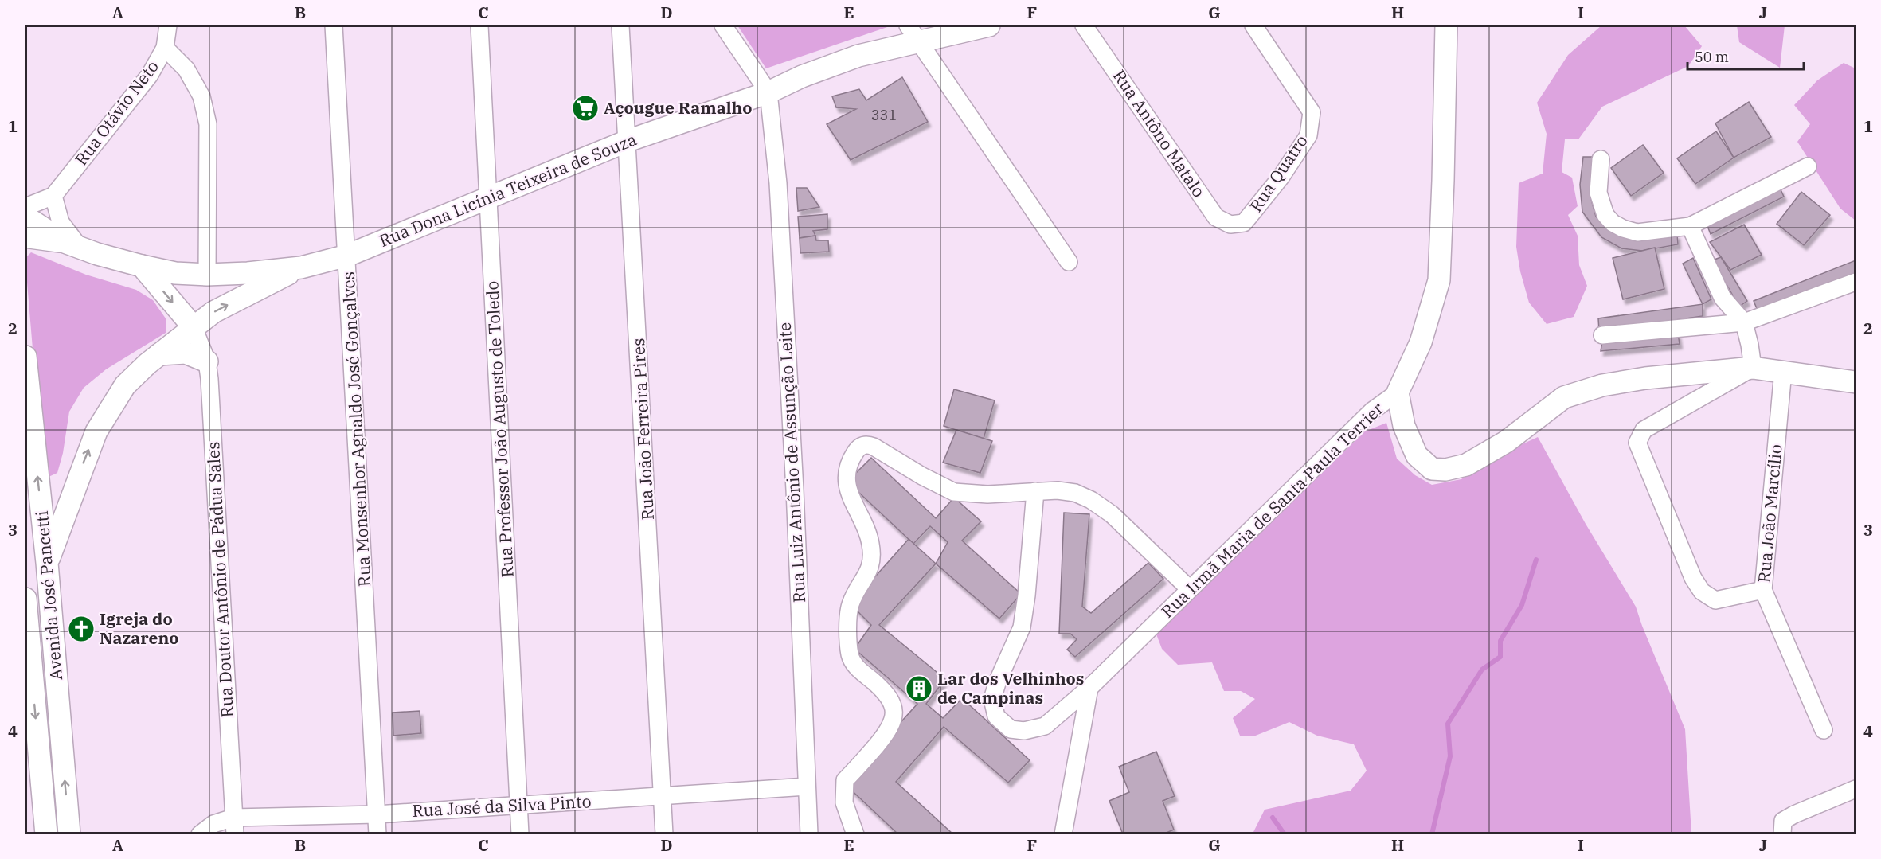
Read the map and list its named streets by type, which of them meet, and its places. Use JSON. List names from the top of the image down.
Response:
{
  "streets": {
    "main road": ["Rua Dona Licínia Teixeira de Souza", "Rua Irmã Maria de Santa Paula Terrier", "Avenida José Pancetti"],
    "street": [
      "Rua Otávio Neto",
      "Rua Antôno Matalo",
      "Rua Quatro",
      "Rua Monsenhor Agnaldo José Gonçalves",
      "Rua Professor João Augusto de Toledo",
      "Rua João Ferreira Pires",
      "Rua Luiz Antônio de Assunção Leite",
      "Rua João Marcílio",
      "Rua Doutor Antônio de Pádua Sales",
      "Rua José da Silva Pinto"
    ]
  },
  "crossings": [
    ["Rua Antôno Matalo", "Rua Quatro"],
    ["Rua Dona Licínia Teixeira de Souza", "Rua Monsenhor Agnaldo José Gonçalves"],
    ["Rua Dona Licínia Teixeira de Souza", "Rua Professor João Augusto de Toledo"],
    ["Rua Dona Licínia Teixeira de Souza", "Rua João Ferreira Pires"],
    ["Rua Dona Licínia Teixeira de Souza", "Rua Luiz Antônio de Assunção Leite"],
    ["Rua Monsenhor Agnaldo José Gonçalves", "Rua José da Silva Pinto"],
    ["Rua Professor João Augusto de Toledo", "Rua José da Silva Pinto"],
    ["Rua João Ferreira Pires", "Rua José da Silva Pinto"],
    ["Rua Luiz Antônio de Assunção Leite", "Rua José da Silva Pinto"],
    ["Rua Doutor Antônio de Pádua Sales", "Rua José da Silva Pinto"]
  ],
  "places": {
    "supermarket": ["Açougue Ramalho"],
    "church": ["Igreja do Nazareno"],
    "building": ["Lar dos Velhinhos de Campinas"]
  },
  "house_numbers": ["331"],
  "scale_bar": "50 m",
  "grid": {
    "columns": [
      "A",
      "B",
      "C",
      "D",
      "E",
      "F",
      "G",
      "H",
      "I",
      "J"
    ],
    "rows": [
      "1",
      "2",
      "3",
      "4"
    ]
  }
}
